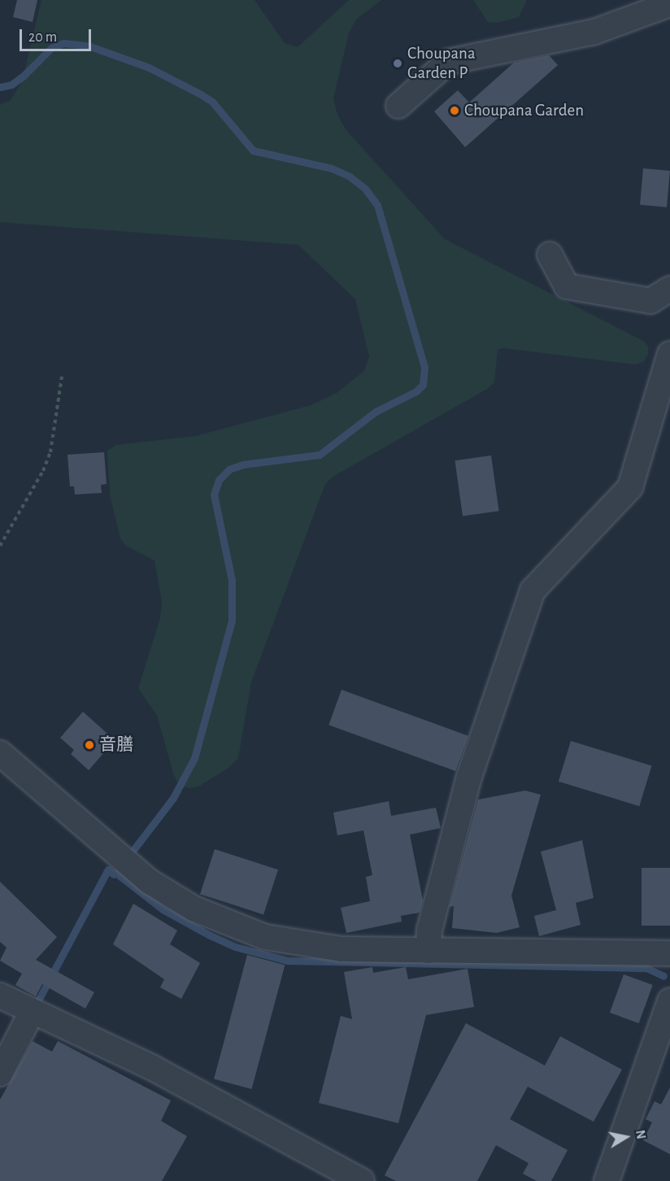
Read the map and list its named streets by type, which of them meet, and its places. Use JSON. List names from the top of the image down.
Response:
{
  "places": ["Choupana Garden P", "Choupana Garden", "音膳"],
  "scale_bar": "20 m",
  "north": "right"
}
